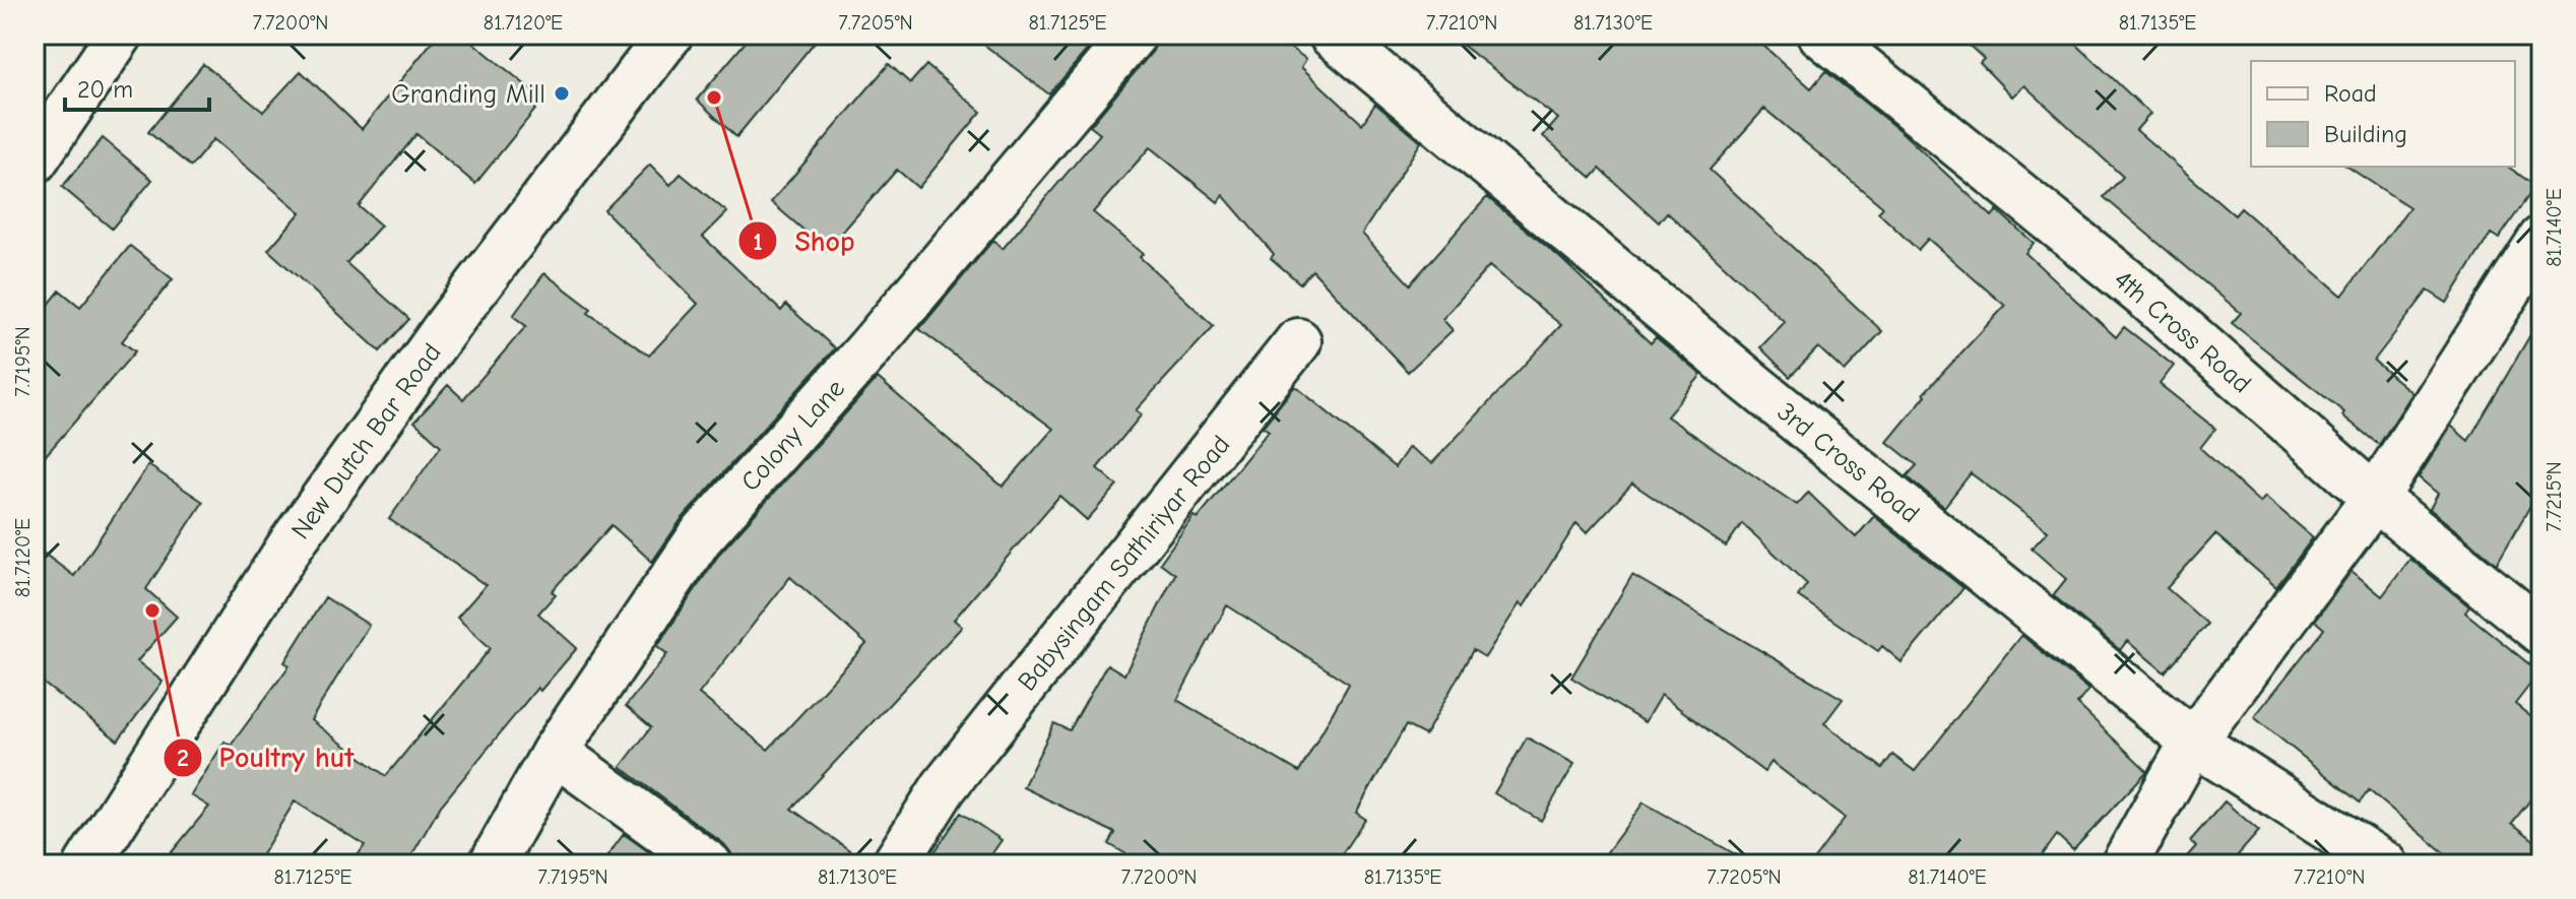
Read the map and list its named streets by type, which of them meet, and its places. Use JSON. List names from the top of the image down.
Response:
{
  "streets": {
    "street": [
      "4th Cross Road",
      "Colony Lane",
      "New Dutch Bar Road",
      "3rd Cross Road",
      "Babysingam Sathiriyar Road"
    ]
  },
  "places": ["Granding Mill", "Shop", "Poultry hut"],
  "legend": ["Road", "Building"],
  "scale_bar": "20 m",
  "coordinates": [
    "7.7200°N",
    "81.7120°E",
    "7.7205°N",
    "81.7125°E",
    "7.7210°N",
    "81.7130°E",
    "81.7135°E",
    "81.7140°E",
    "7.7195°N",
    "7.7215°N"
  ]
}
